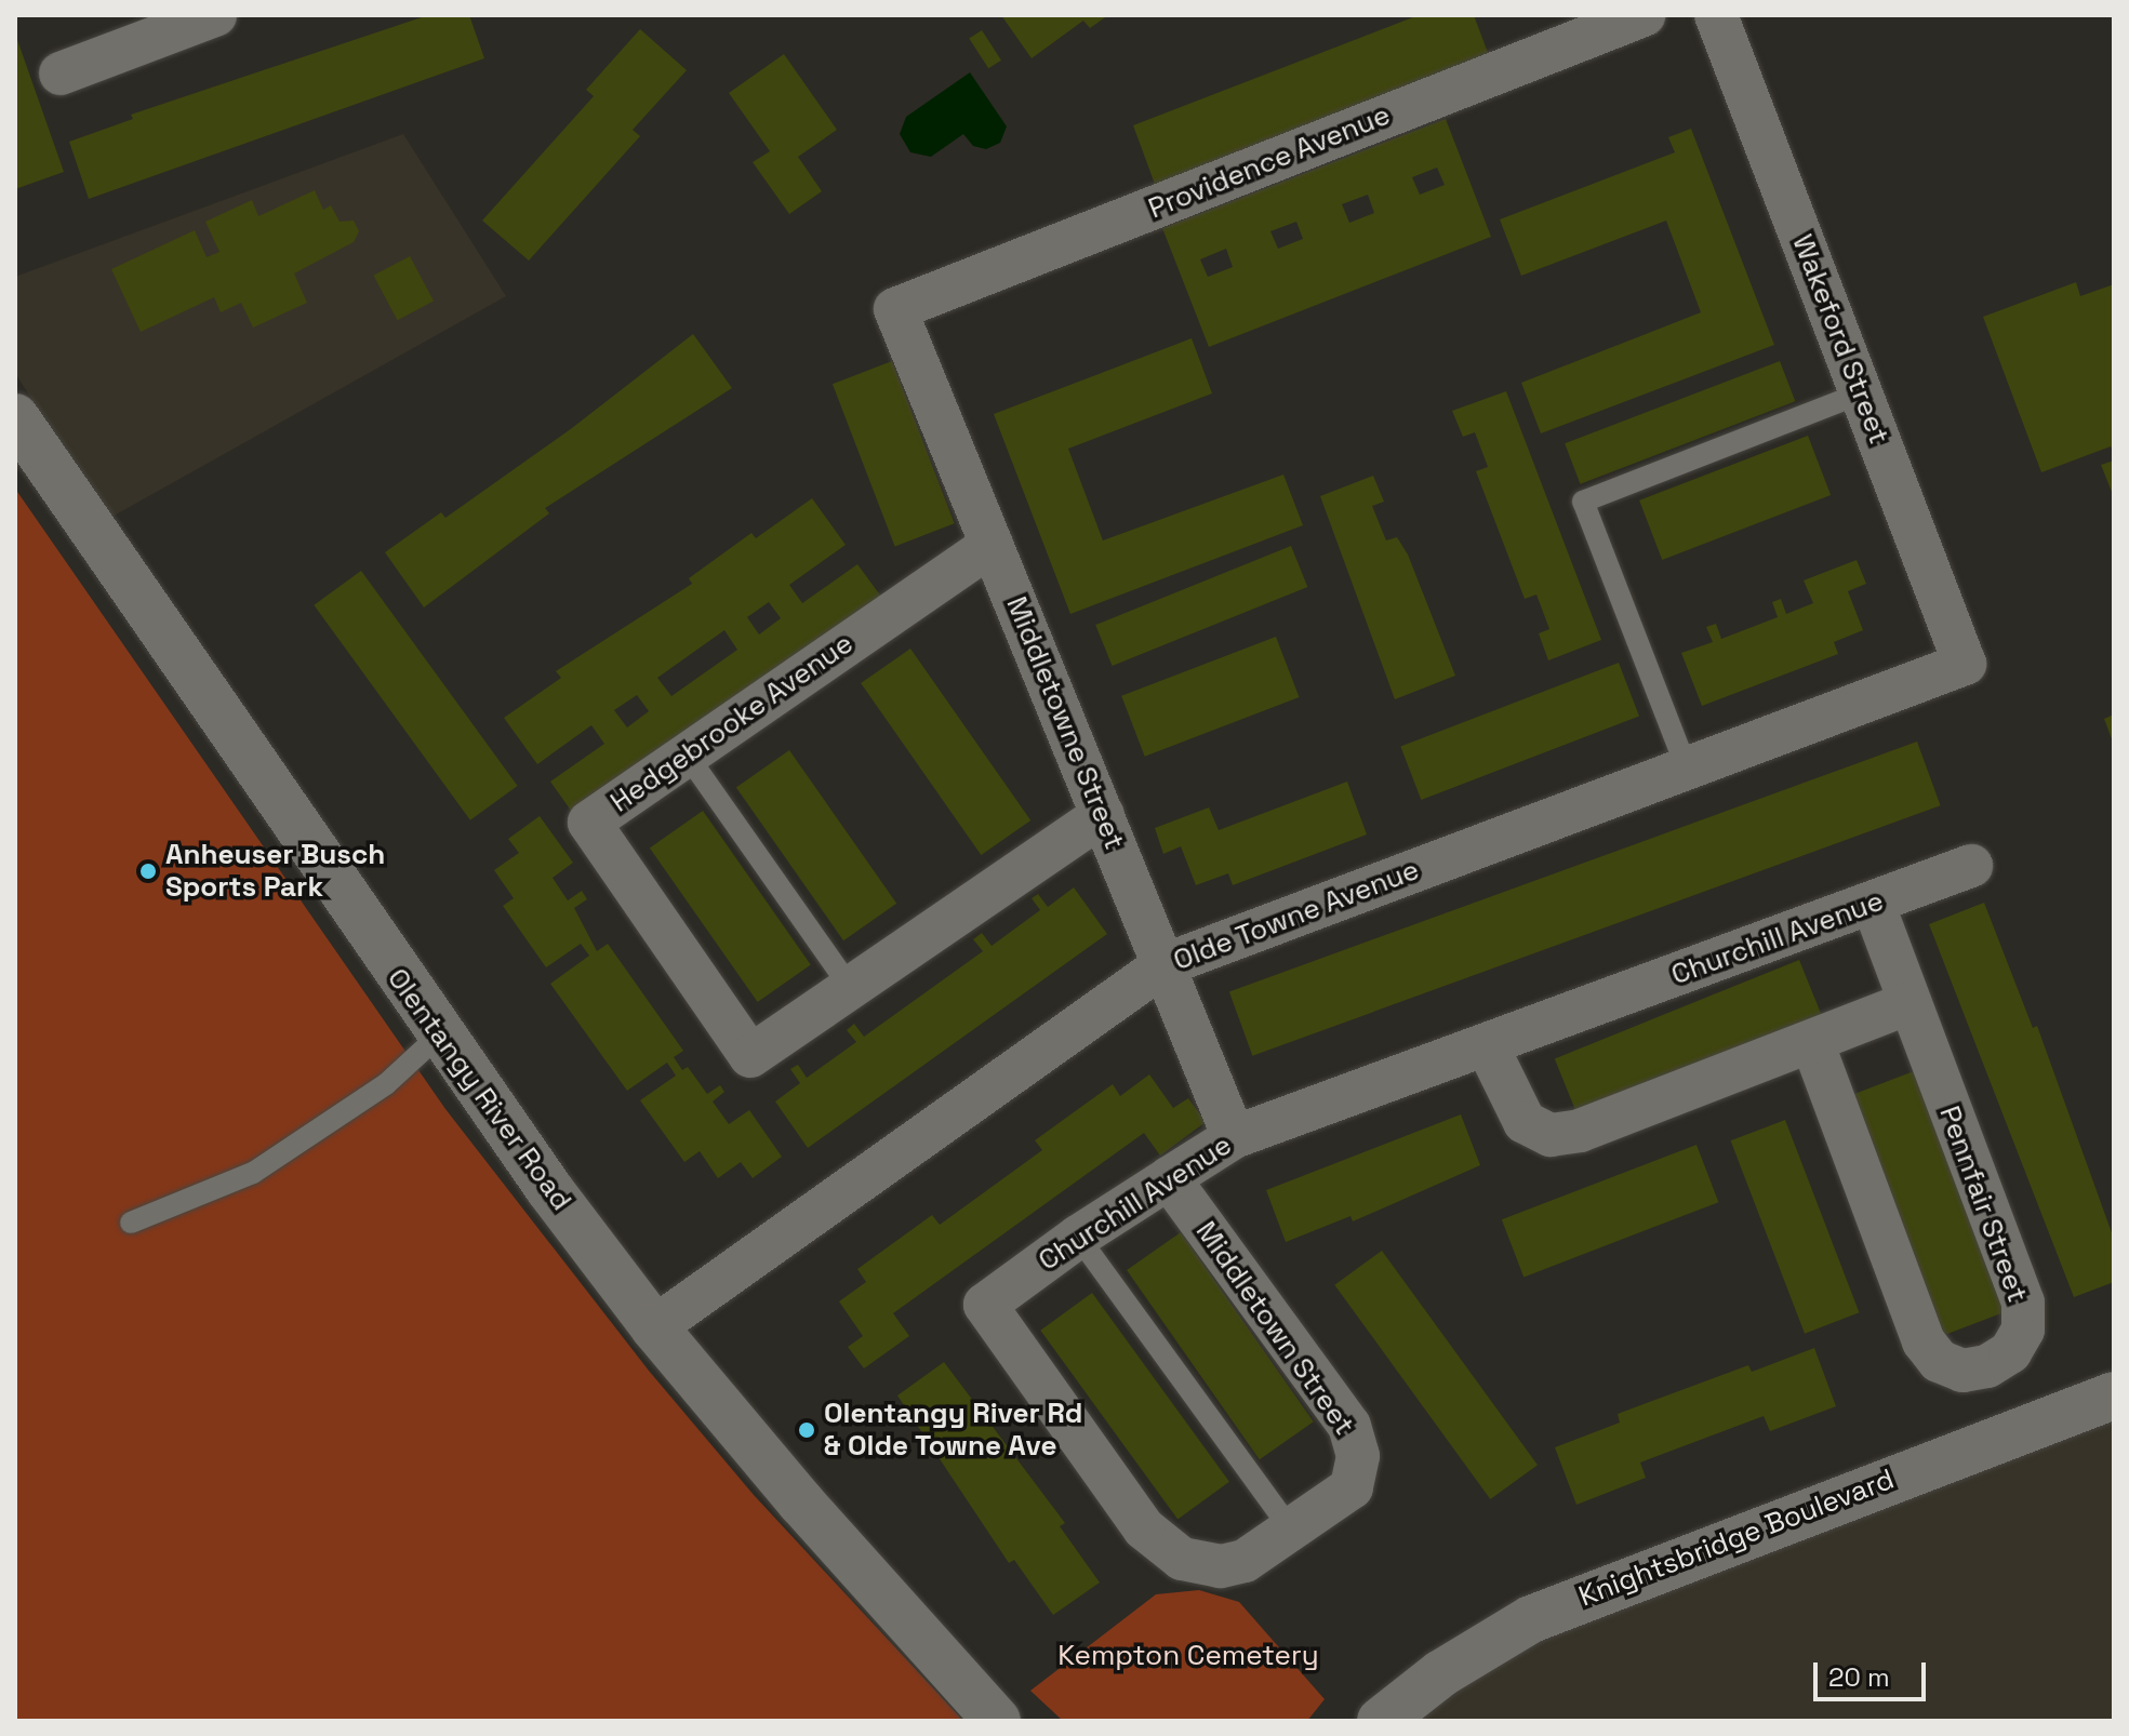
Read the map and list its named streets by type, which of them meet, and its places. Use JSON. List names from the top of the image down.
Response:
{
  "streets": {
    "main road": ["Olentangy River Road", "Knightsbridge Boulevard"],
    "street": [
      "Providence Avenue",
      "Wakeford Street",
      "Hedgebrooke Avenue",
      "Middletowne Street",
      "Olde Towne Avenue",
      "Churchill Avenue",
      "Pennfair Street",
      "Middletown Street"
    ]
  },
  "crossings": [
    ["Providence Avenue", "Middletowne Street"],
    ["Wakeford Street", "Olde Towne Avenue"],
    ["Hedgebrooke Avenue", "Middletowne Street"],
    ["Middletowne Street", "Olde Towne Avenue"],
    ["Middletowne Street", "Churchill Avenue"],
    ["Olde Towne Avenue", "Olentangy River Road"],
    ["Churchill Avenue", "Pennfair Street"],
    ["Churchill Avenue", "Middletown Street"]
  ],
  "parks": ["Kempton Cemetery"],
  "places": ["Anheuser Busch Sports Park", "Olentangy River Rd & Olde Towne Ave"],
  "scale_bar": "20 m"
}
